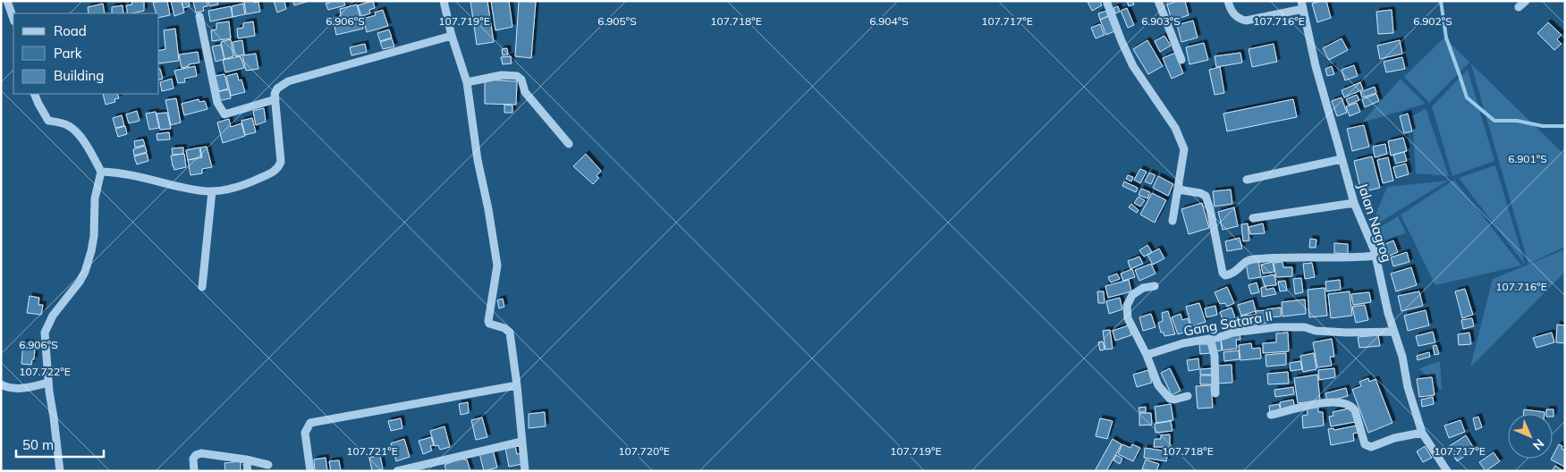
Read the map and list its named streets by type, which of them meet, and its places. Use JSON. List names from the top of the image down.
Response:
{
  "streets": {
    "street": ["Jalan Nagrog", "Gang Satara II"]
  },
  "crossings": [
    ["Jalan Nagrog", "Gang Satara II"]
  ],
  "legend": ["Road", "Park", "Building"],
  "scale_bar": "50 m",
  "north": "bottom right",
  "coordinates": [
    "107.716°E",
    "6.906°S",
    "107.719°E",
    "6.905°S",
    "107.718°E",
    "6.904°S",
    "107.717°E",
    "6.903°S",
    "6.902°S",
    "6.901°S",
    "107.722°E",
    "107.721°E",
    "107.720°E"
  ]
}
